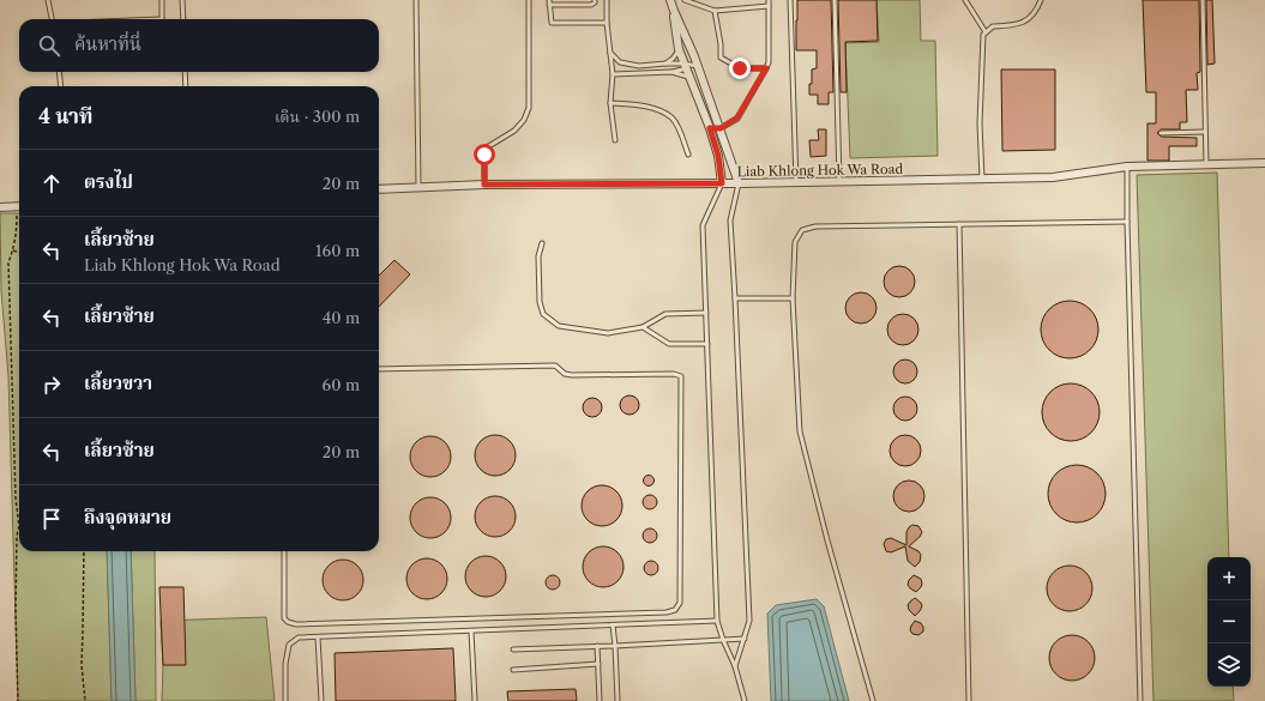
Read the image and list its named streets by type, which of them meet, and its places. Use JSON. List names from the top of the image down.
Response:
{
  "streets": {
    "street": ["Liab Khlong Hok Wa Road"]
  },
  "page": {
    "search": "ค้นหาที่นี่",
    "heading": ["4 นาที", "เดิน · 300 m"],
    "list": [
      ["ตรงไป", "20 m"],
      ["เลี้ยวซ้าย", "Liab Khlong Hok Wa Road", "160 m"],
      ["เลี้ยวซ้าย", "40 m"],
      ["เลี้ยวขวา", "60 m"],
      ["เลี้ยวซ้าย", "20 m"],
      "ถึงจุดหมาย"
    ],
    "map_buttons": ["+", "−"]
  }
}
